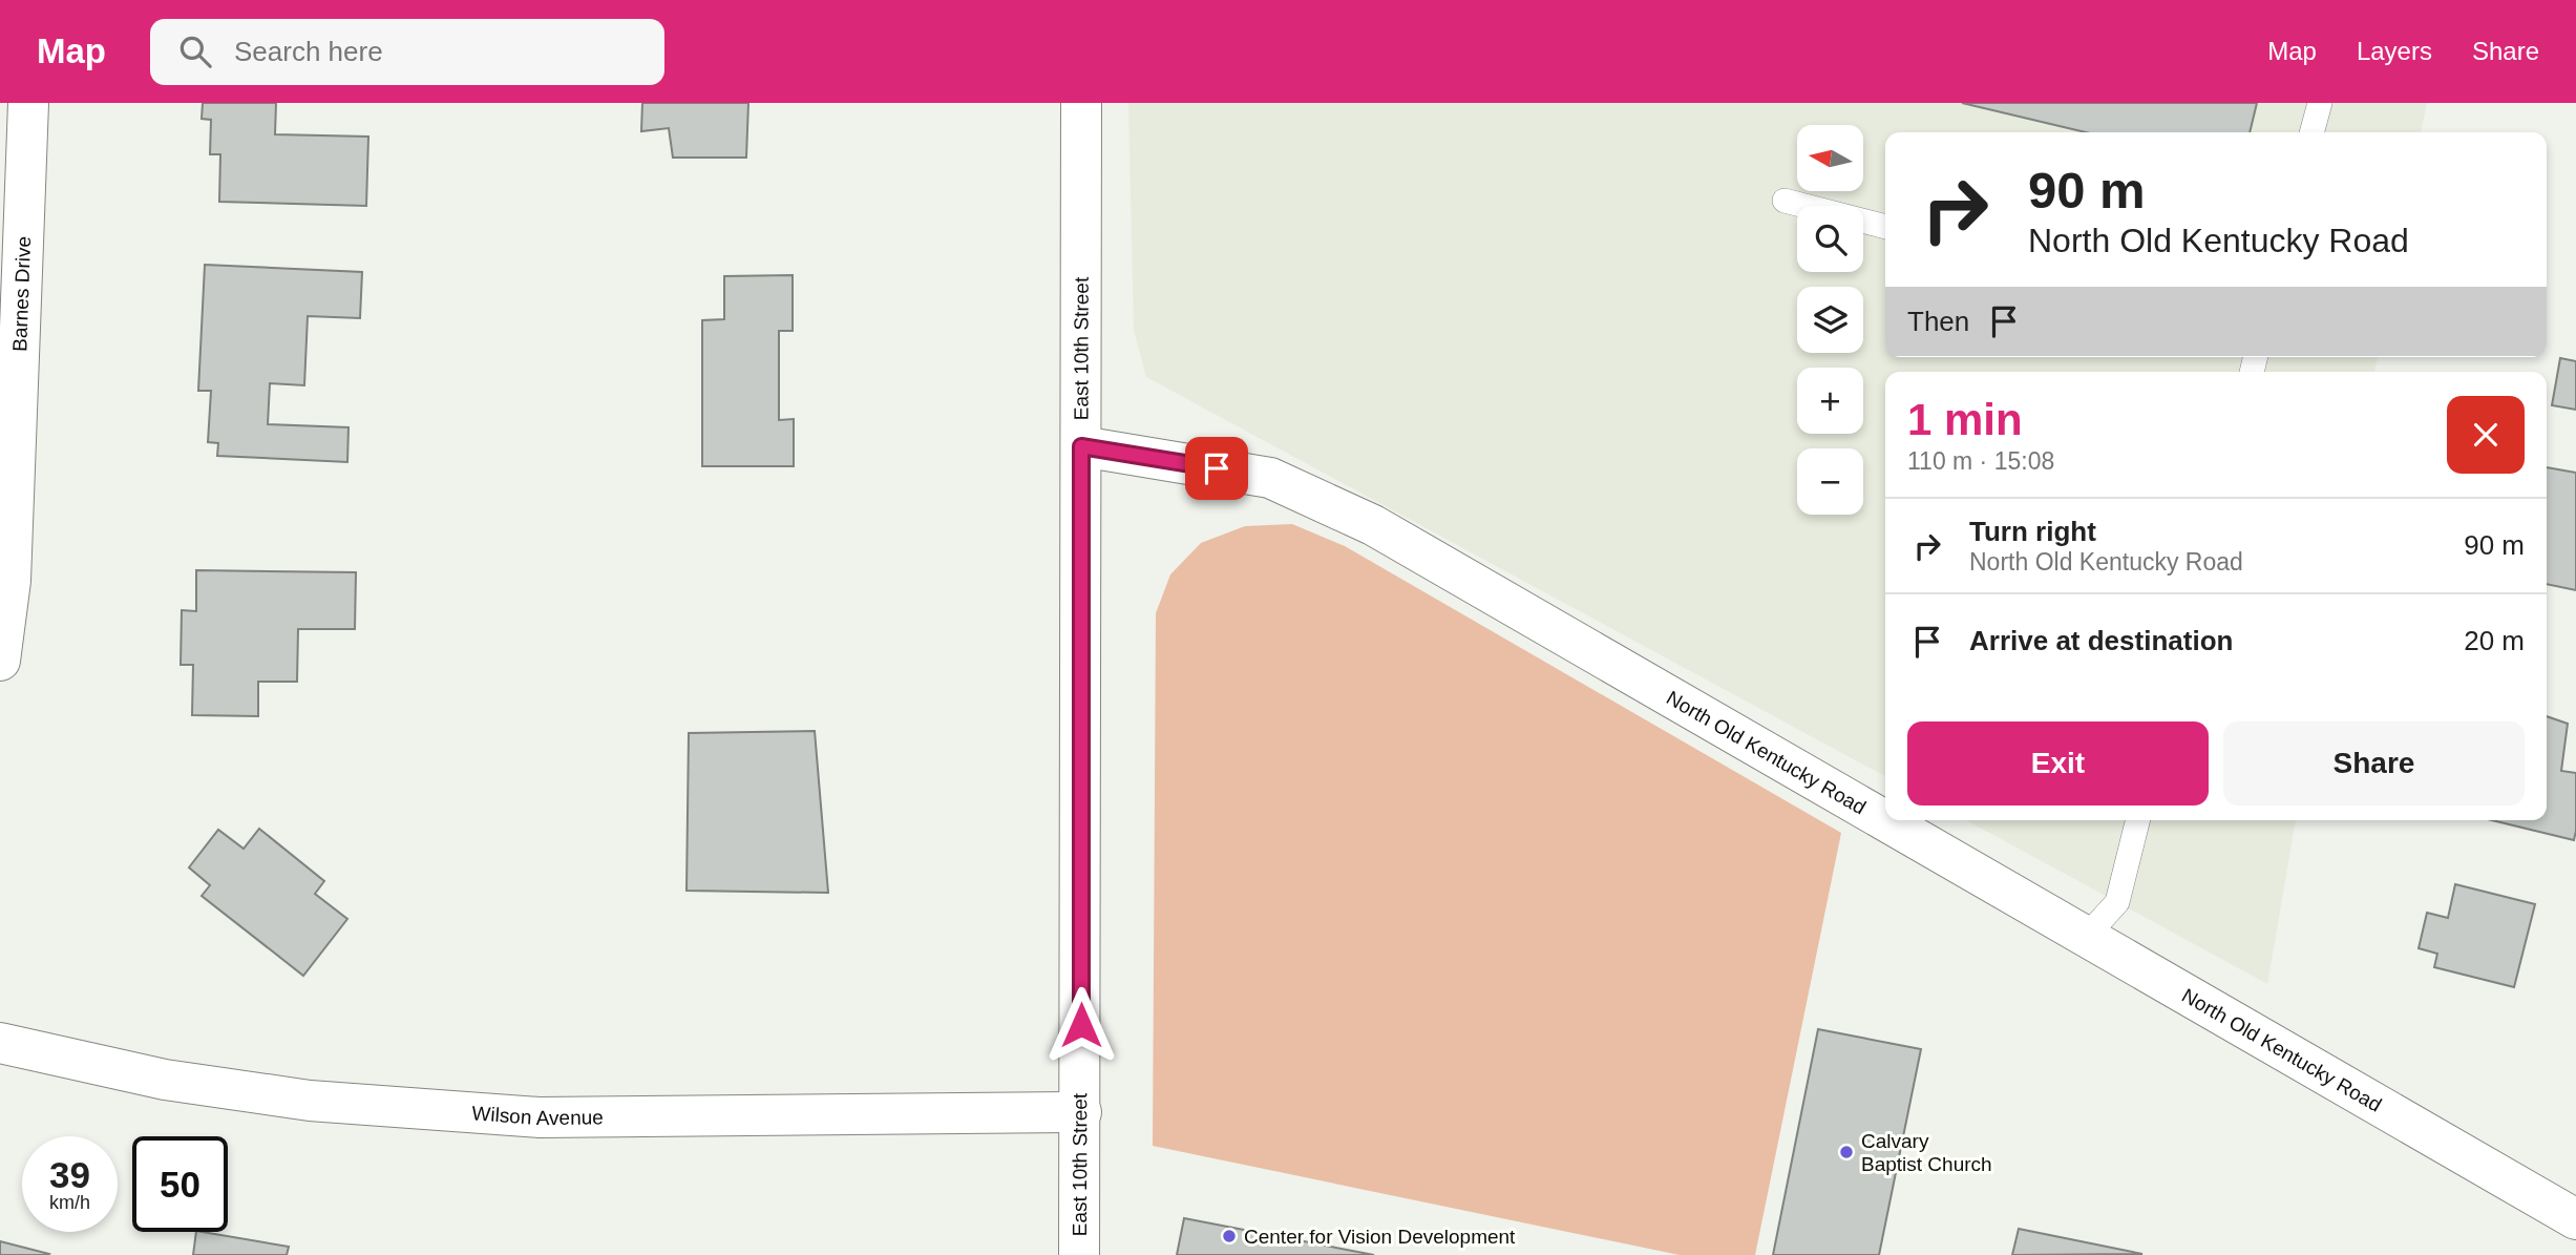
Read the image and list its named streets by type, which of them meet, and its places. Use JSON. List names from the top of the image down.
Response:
{
  "streets": {
    "street": [
      "Barnes Drive",
      "East 10th Street",
      "North Old Kentucky Road",
      "Wilson Avenue"
    ]
  },
  "crossings": [
    ["East 10th Street", "North Old Kentucky Road"],
    ["East 10th Street", "Wilson Avenue"]
  ],
  "places": ["Calvary Baptist Church", "Center for Vision Development"],
  "north": "left",
  "page": {
    "header": "Map",
    "search": "Search here",
    "nav": ["Map", "Layers", "Share"],
    "map_buttons": ["+", "−"],
    "turn": ["90 m", "North Old Kentucky Road"],
    "then": "Then",
    "heading": ["1 min", "110 m · 15:08"],
    "list": [
      {
        "name": "Turn right",
        "note": "North Old Kentucky Road",
        "value": "90 m"
      },
      {
        "name": "Arrive at destination",
        "value": "20 m"
      }
    ],
    "buttons": ["Exit", "Share"],
    "speed": "39 km/h",
    "limit": "50"
  }
}
